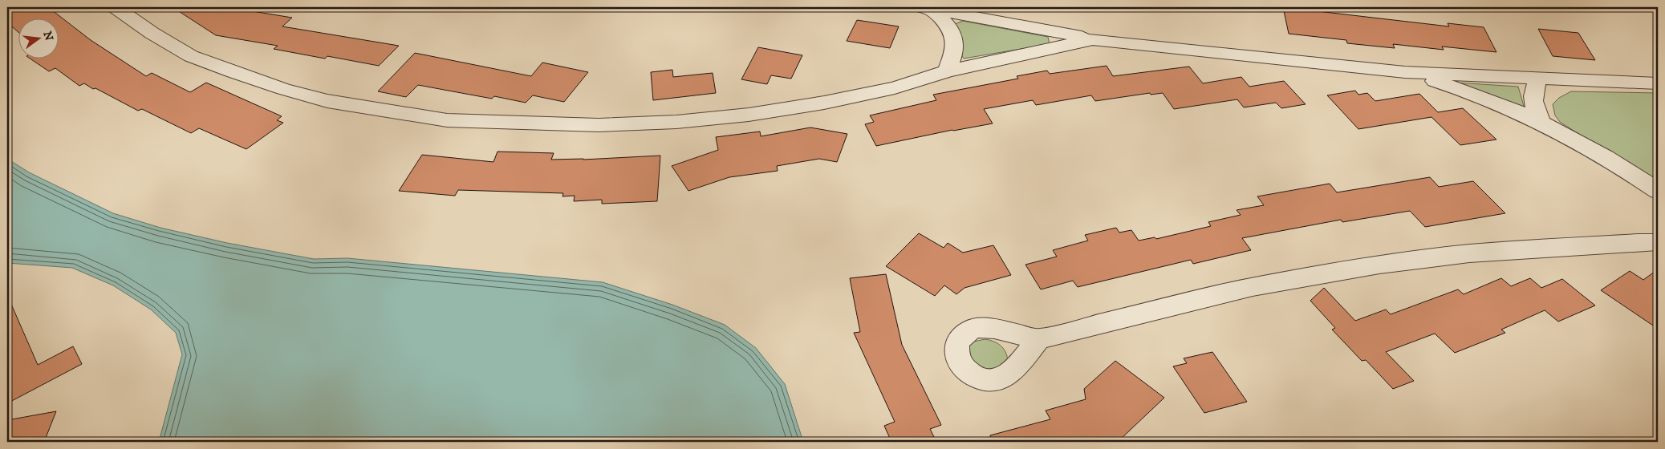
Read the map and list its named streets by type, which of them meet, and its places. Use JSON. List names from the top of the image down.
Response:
{
  "north": "right"
}
